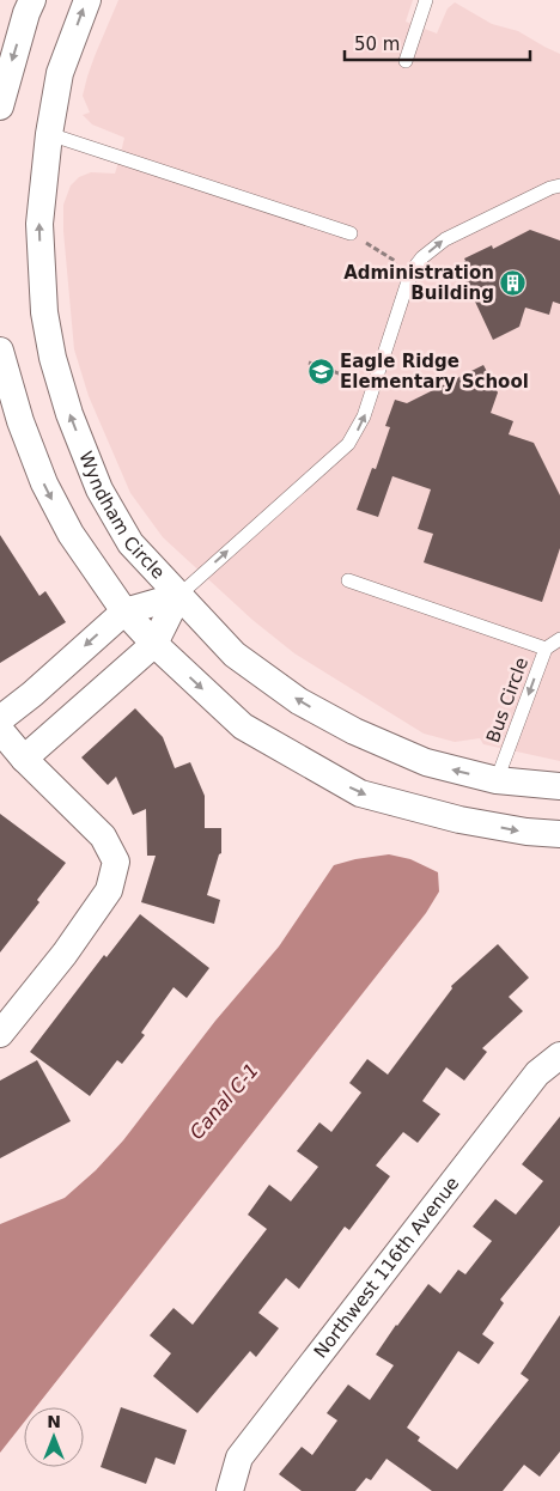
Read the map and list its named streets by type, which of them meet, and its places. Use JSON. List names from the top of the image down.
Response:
{
  "streets": {
    "street": ["Wyndham Circle", "Northwest 116th Avenue"],
    "lane": ["Bus Circle"]
  },
  "crossings": [
    ["Wyndham Circle", "Bus Circle"]
  ],
  "one_way": ["Bus Circle"],
  "water": ["Canal C-1"],
  "places": {
    "building": ["Administration Building"],
    "school or university": ["Eagle Ridge Elementary School"]
  },
  "scale_bar": "50 m",
  "north": "top"
}
